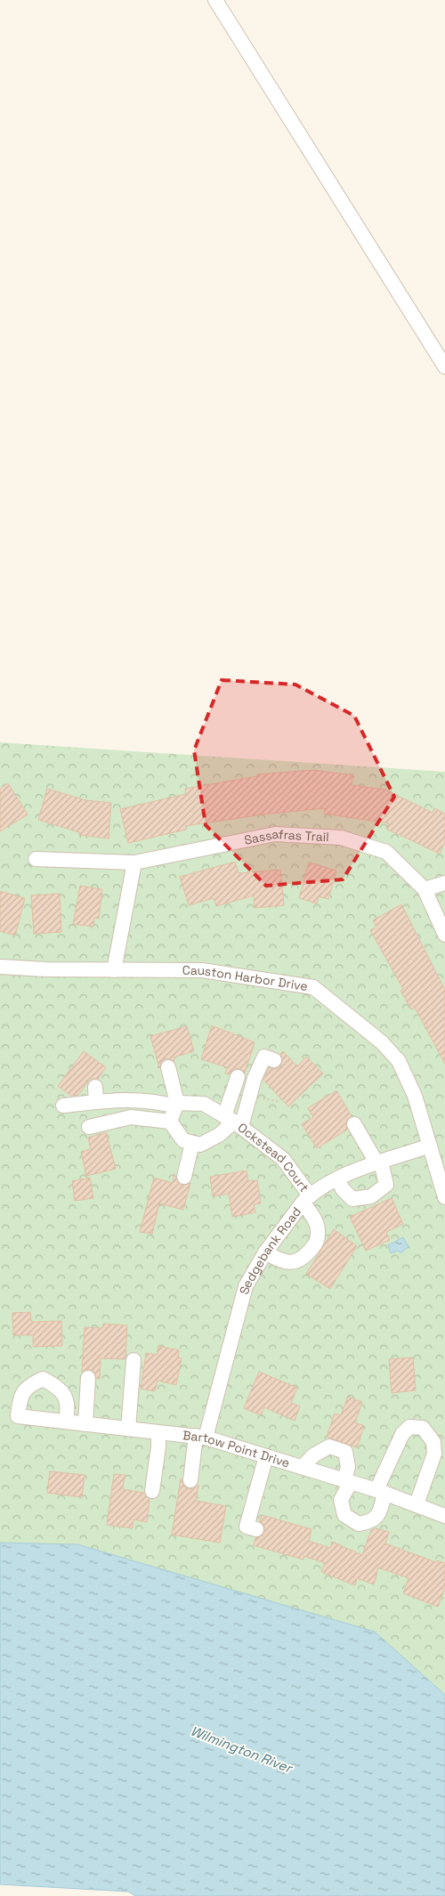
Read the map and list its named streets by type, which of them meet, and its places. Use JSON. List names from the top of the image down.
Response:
{
  "streets": {
    "street": [
      "Sassafras Trail",
      "Causton Harbor Drive",
      "Ockstead Court",
      "Sedgebank Road",
      "Bartow Point Drive"
    ]
  },
  "crossings": [
    ["Causton Harbor Drive", "Sedgebank Road"],
    ["Ockstead Court", "Sedgebank Road"],
    ["Sedgebank Road", "Bartow Point Drive"]
  ],
  "water": ["Wilmington River"]
}
